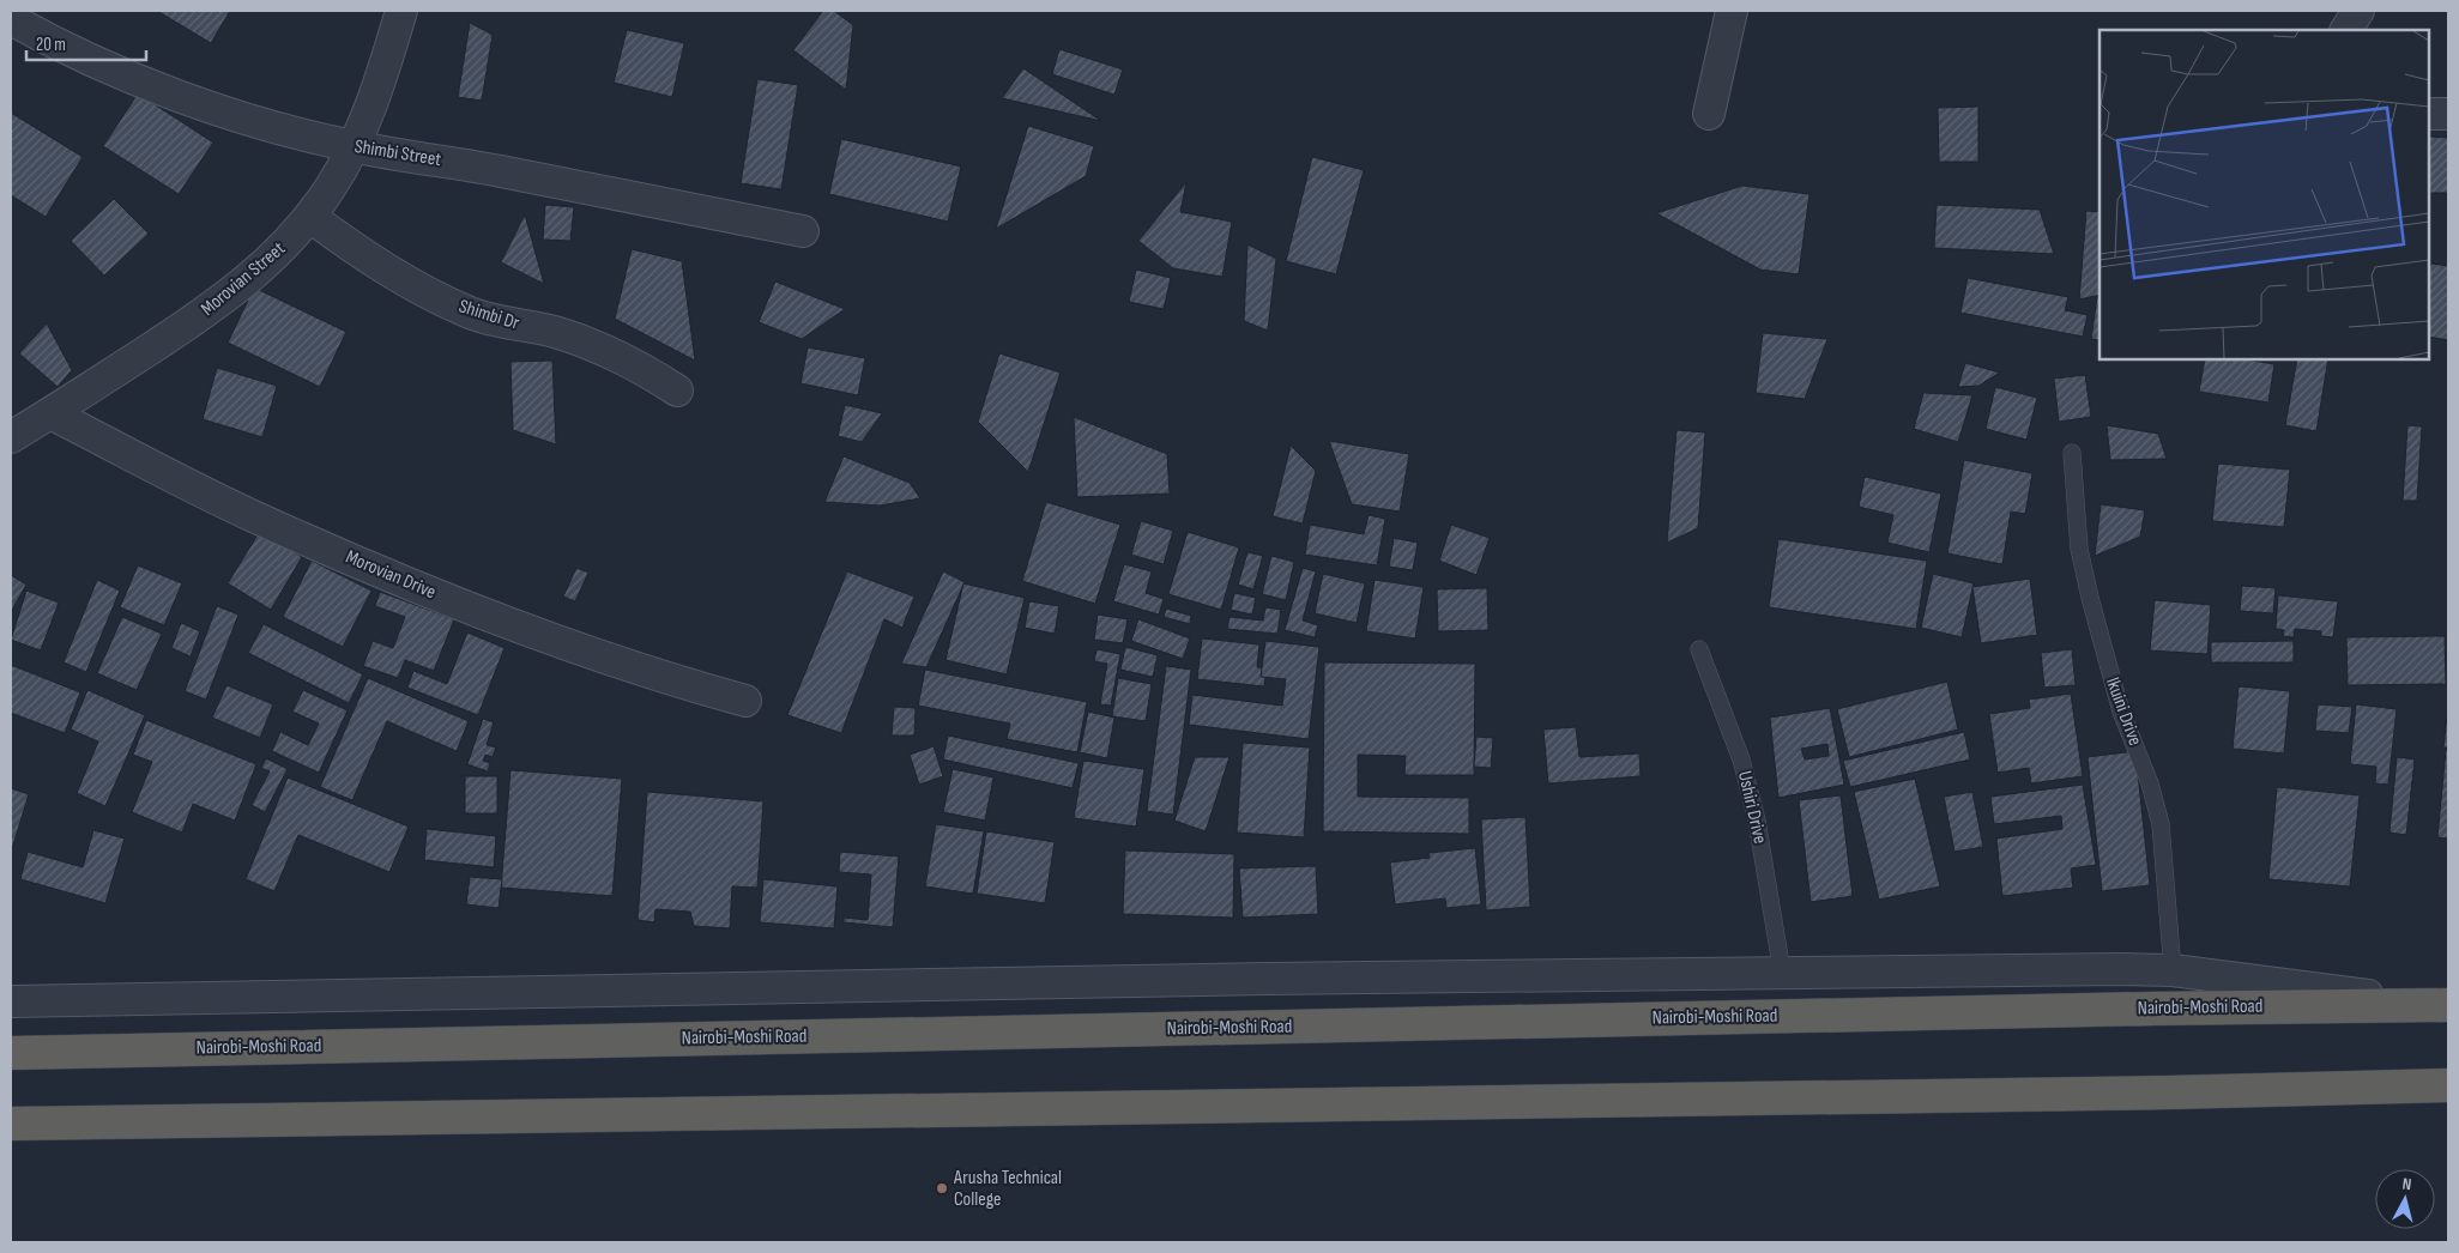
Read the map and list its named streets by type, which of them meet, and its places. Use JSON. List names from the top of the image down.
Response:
{
  "streets": {
    "highway": ["Nairobi-Moshi Road"],
    "street": [
      "Shimbi Street",
      "Morovian Street",
      "Shimbi Dr",
      "Morovian Drive"
    ],
    "lane": ["Ikuini Drive", "Ushiri Drive"]
  },
  "crossings": [
    ["Shimbi Street", "Morovian Street"],
    ["Morovian Street", "Shimbi Dr"],
    ["Morovian Street", "Morovian Drive"]
  ],
  "places": ["Arusha Technical College"],
  "scale_bar": "20 m",
  "north": "top"
}
